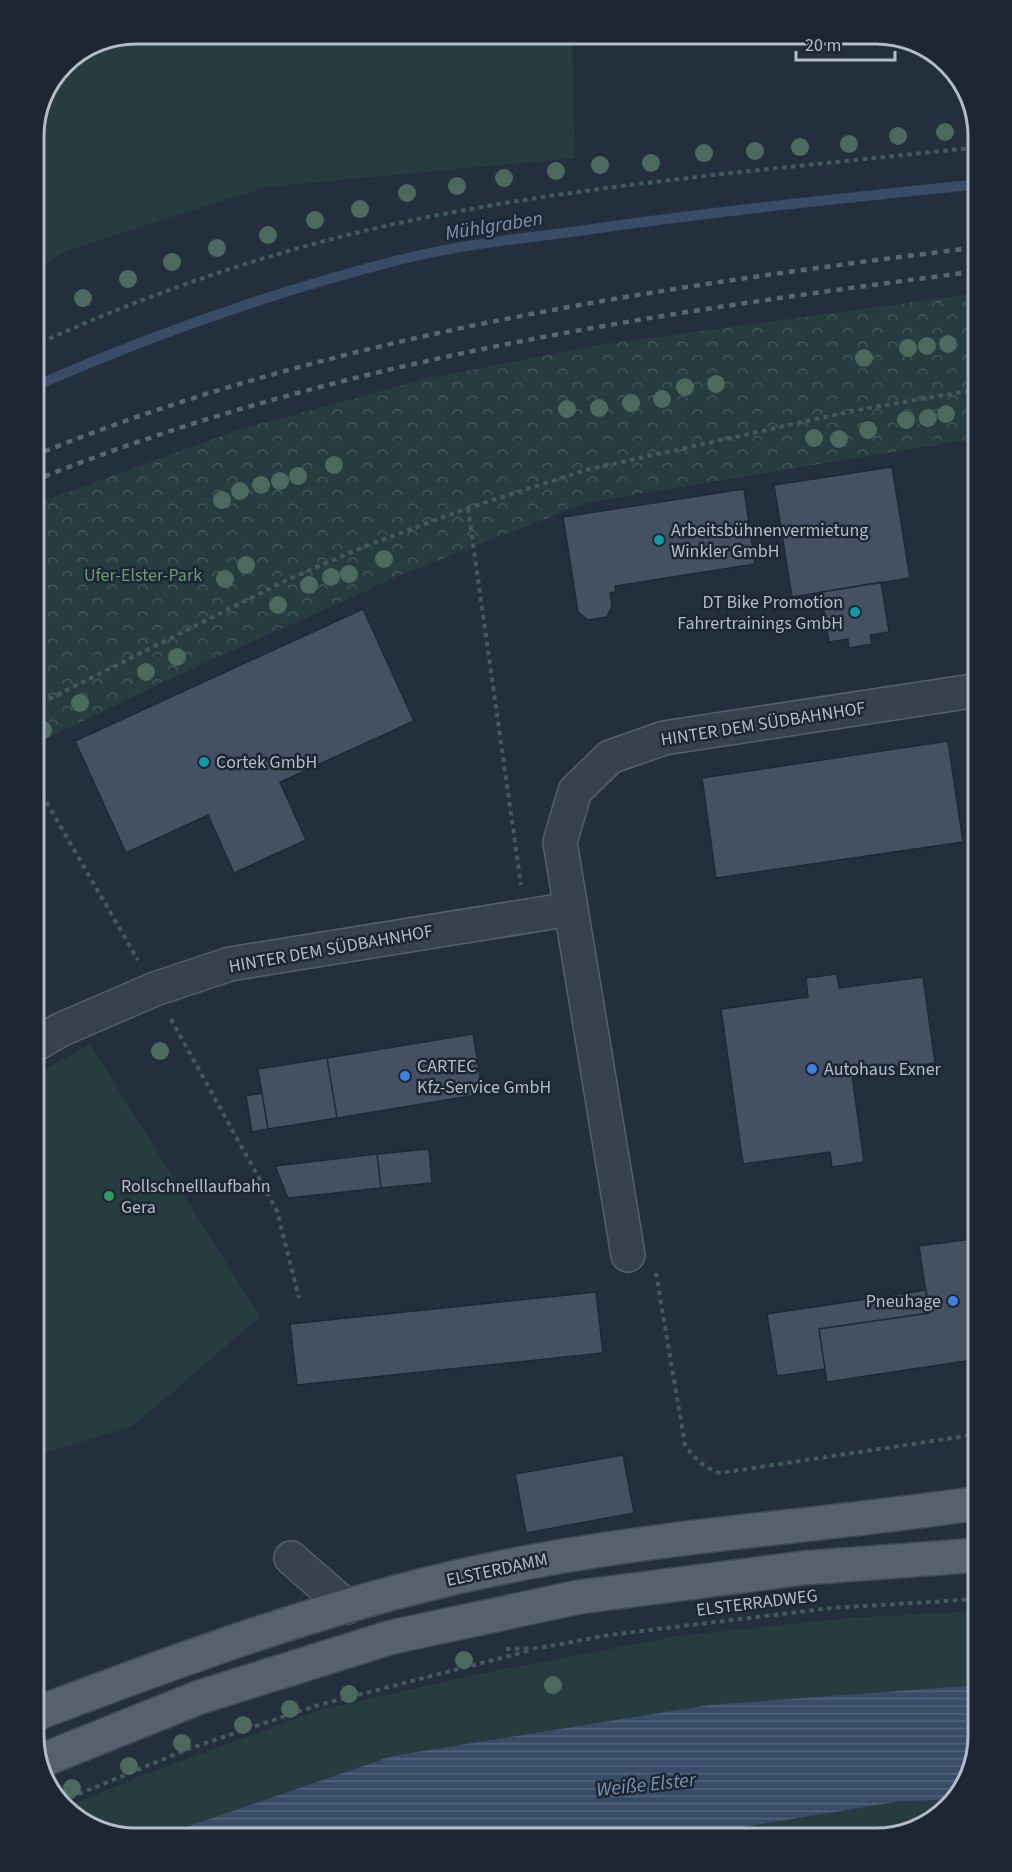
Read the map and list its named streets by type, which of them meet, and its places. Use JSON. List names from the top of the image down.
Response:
{
  "streets": {
    "main road": ["ELSTERDAMM"],
    "street": ["HINTER DEM SÜDBAHNHOF"],
    "path": ["ELSTERRADWEG"]
  },
  "water": ["Mühlgraben", "Weiße Elster"],
  "parks": ["Ufer-Elster-Park"],
  "places": [
    "Arbeitsbühnenvermietung Winkler GmbH",
    "DT Bike Promotion Fahrertrainings GmbH",
    "Cortek GmbH",
    "Autohaus Exner",
    "CARTEC Kfz-Service GmbH",
    "Rollschnelllaufbahn Gera",
    "Pneuhage"
  ],
  "scale_bar": "20 m"
}
